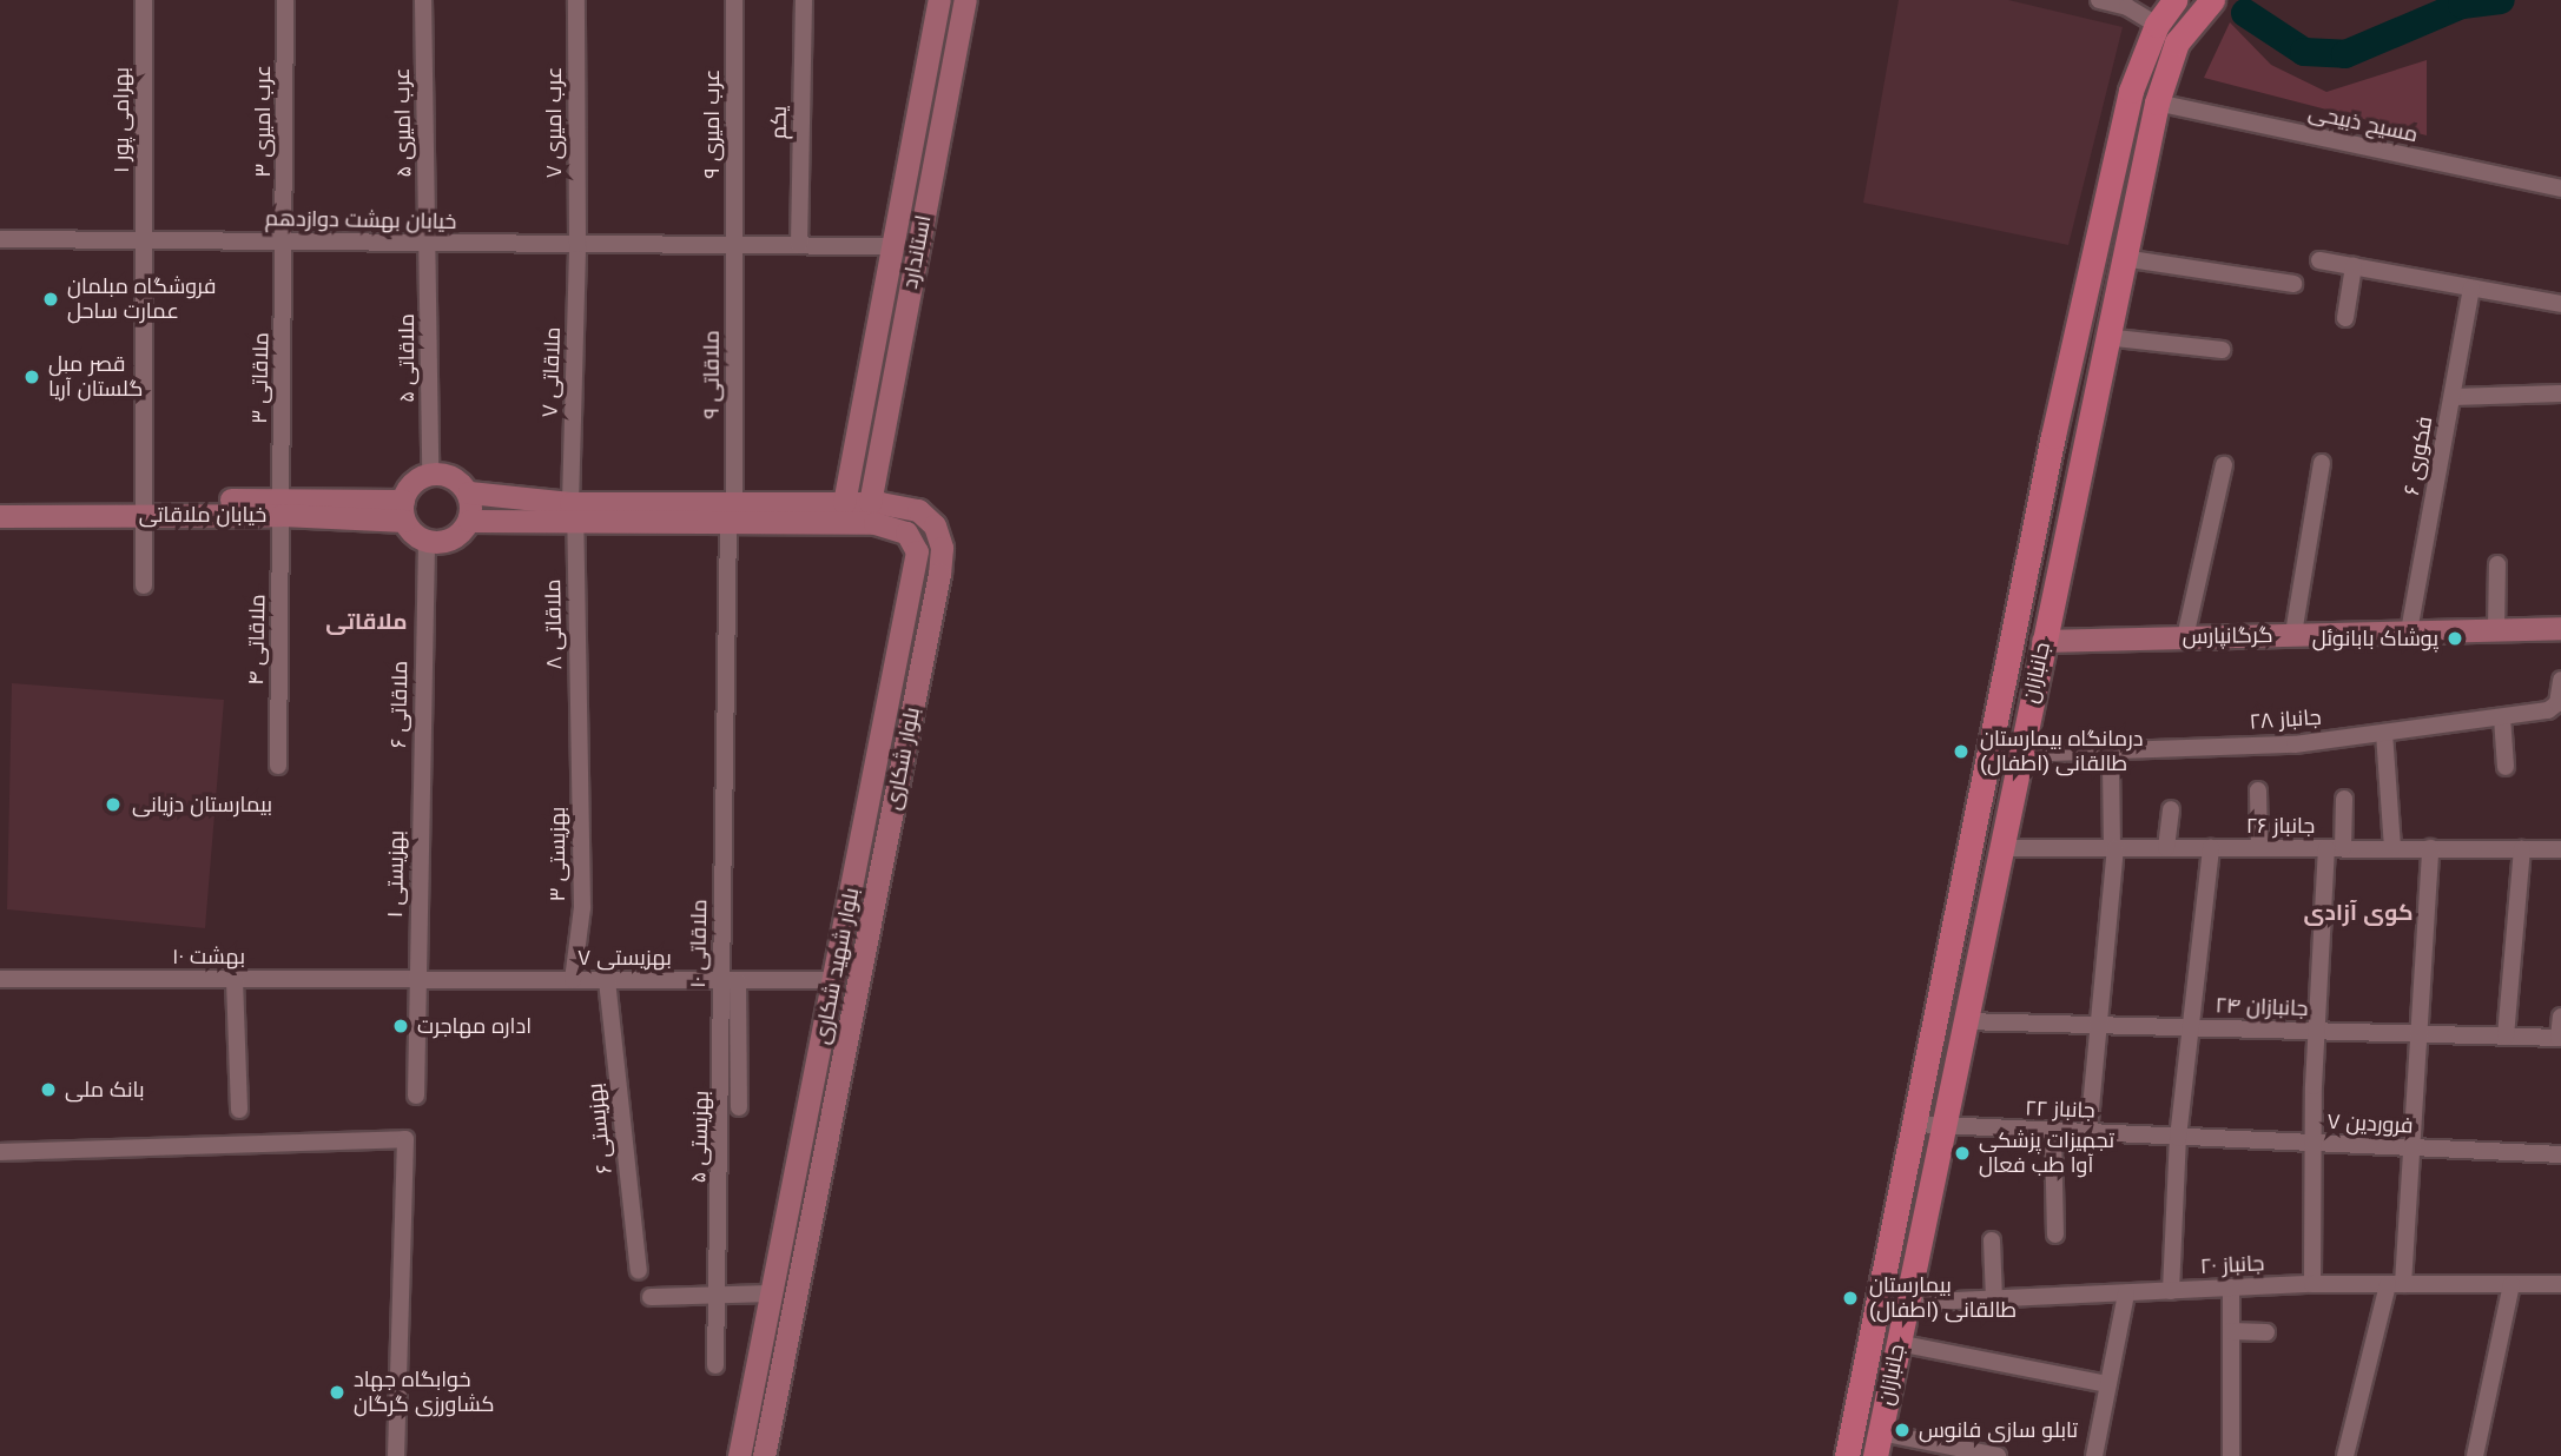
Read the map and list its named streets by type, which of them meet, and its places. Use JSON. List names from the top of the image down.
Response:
{
  "streets": {
    "main road": [
      "استاندارد",
      "خیابان ملاقاتی",
      "گرگانپارس",
      "جانبازان",
      "بلوار شکاری",
      "بلوار شهید شکاری"
    ],
    "street": [
      "۱ بهرامی پور",
      "۳ عرب امیری",
      "۵ عرب امیری",
      "۷ عرب امیری",
      "یکم",
      "۹ عرب امیری",
      "مسیح ذبیحی",
      "خیابان بهشت دوازدهم",
      "ملاقاتی ۵",
      "۷ ملاقاتی",
      "ملاقاتی ۹",
      "ملاقاتی ۳",
      "فکوری ۶",
      "ملاقاتی ۸",
      "ملاقاتی ۴",
      "۶ ملاقاتی",
      "جانباز ۲۸",
      "جانباز ۲۶",
      "۳ بهزیستی",
      "بهزیستی ۱",
      "۱۰ ملاقاتی",
      "بهشت ۱۰",
      "۷ بهزیستی",
      "جانبازان ۲۴",
      "۲۲ جانباز",
      "فروردین ۷",
      "بهزیستی ۶",
      "۵ بهزیستی",
      "۲۰ جانباز"
    ]
  },
  "crossings": [
    ["۱ بهرامی پور", "خیابان بهشت دوازدهم"],
    ["۱ بهرامی پور", "خیابان ملاقاتی"],
    ["۳ عرب امیری", "خیابان بهشت دوازدهم"],
    ["۳ عرب امیری", "ملاقاتی ۳"],
    ["۵ عرب امیری", "خیابان بهشت دوازدهم"],
    ["۵ عرب امیری", "ملاقاتی ۵"],
    ["۷ عرب امیری", "خیابان بهشت دوازدهم"],
    ["۷ عرب امیری", "۷ ملاقاتی"],
    ["یکم", "خیابان بهشت دوازدهم"],
    ["۹ عرب امیری", "خیابان بهشت دوازدهم"],
    ["۹ عرب امیری", "ملاقاتی ۹"],
    ["مسیح ذبیحی", "جانبازان"],
    ["خیابان بهشت دوازدهم", "استاندارد"],
    ["خیابان بهشت دوازدهم", "ملاقاتی ۵"],
    ["خیابان بهشت دوازدهم", "۷ ملاقاتی"],
    ["خیابان بهشت دوازدهم", "ملاقاتی ۹"],
    ["خیابان بهشت دوازدهم", "ملاقاتی ۳"],
    ["استاندارد", "بلوار شکاری"],
    ["استاندارد", "بلوار شهید شکاری"],
    ["ملاقاتی ۵", "خیابان ملاقاتی"],
    ["ملاقاتی ۵", "۶ ملاقاتی"],
    ["ملاقاتی ۵", "بلوار شکاری"],
    ["۷ ملاقاتی", "ملاقاتی ۸"],
    ["۷ ملاقاتی", "بلوار شکاری"],
    ["ملاقاتی ۹", "بلوار شکاری"],
    ["ملاقاتی ۹", "۱۰ ملاقاتی"],
    ["ملاقاتی ۳", "خیابان ملاقاتی"],
    ["ملاقاتی ۳", "ملاقاتی ۴"],
    ["فکوری ۶", "گرگانپارس"],
    ["خیابان ملاقاتی", "ملاقاتی ۴"],
    ["خیابان ملاقاتی", "۶ ملاقاتی"],
    ["خیابان ملاقاتی", "بلوار شکاری"],
    ["ملاقاتی ۸", "بلوار شکاری"],
    ["ملاقاتی ۸", "۳ بهزیستی"],
    ["گرگانپارس", "جانبازان"],
    ["جانبازان", "جانباز ۲۸"],
    ["جانبازان", "جانباز ۲۶"],
    ["جانبازان", "جانبازان ۲۴"],
    ["جانبازان", "۲۲ جانباز"],
    ["جانبازان", "۲۰ جانباز"],
    ["۶ ملاقاتی", "بلوار شکاری"],
    ["۶ ملاقاتی", "بهزیستی ۱"],
    ["بلوار شکاری", "۱۰ ملاقاتی"],
    ["بلوار شکاری", "بلوار شهید شکاری"],
    ["۳ بهزیستی", "۷ بهزیستی"],
    ["بهزیستی ۱", "بهشت ۱۰"],
    ["بهزیستی ۱", "۷ بهزیستی"],
    ["۱۰ ملاقاتی", "۵ بهزیستی"],
    ["بهشت ۱۰", "۷ بهزیستی"],
    ["۷ بهزیستی", "بلوار شهید شکاری"],
    ["۷ بهزیستی", "بهزیستی ۶"],
    ["۷ بهزیستی", "۵ بهزیستی"],
    ["۲۲ جانباز", "فروردین ۷"]
  ],
  "districts": ["ملاقاتی", "کوی آزادی"],
  "places": [
    "فروشگاه مبلمان عمارت ساحل",
    "قصر مبل گلستان آریا",
    "پوشاک بابانوئل",
    "درمانگاه بیمارستان طالقانی (اطفال)",
    "بیمارستان دزیانی",
    "اداره مهاجرت",
    "بانک ملی",
    "تجهیزات پزشکی آوا طب فعال",
    "بیمارستان طالقانی (اطفال)",
    "خوابگاه جهاد کشاورزی گرگان",
    "تابلو سازی فانوس"
  ]
}
